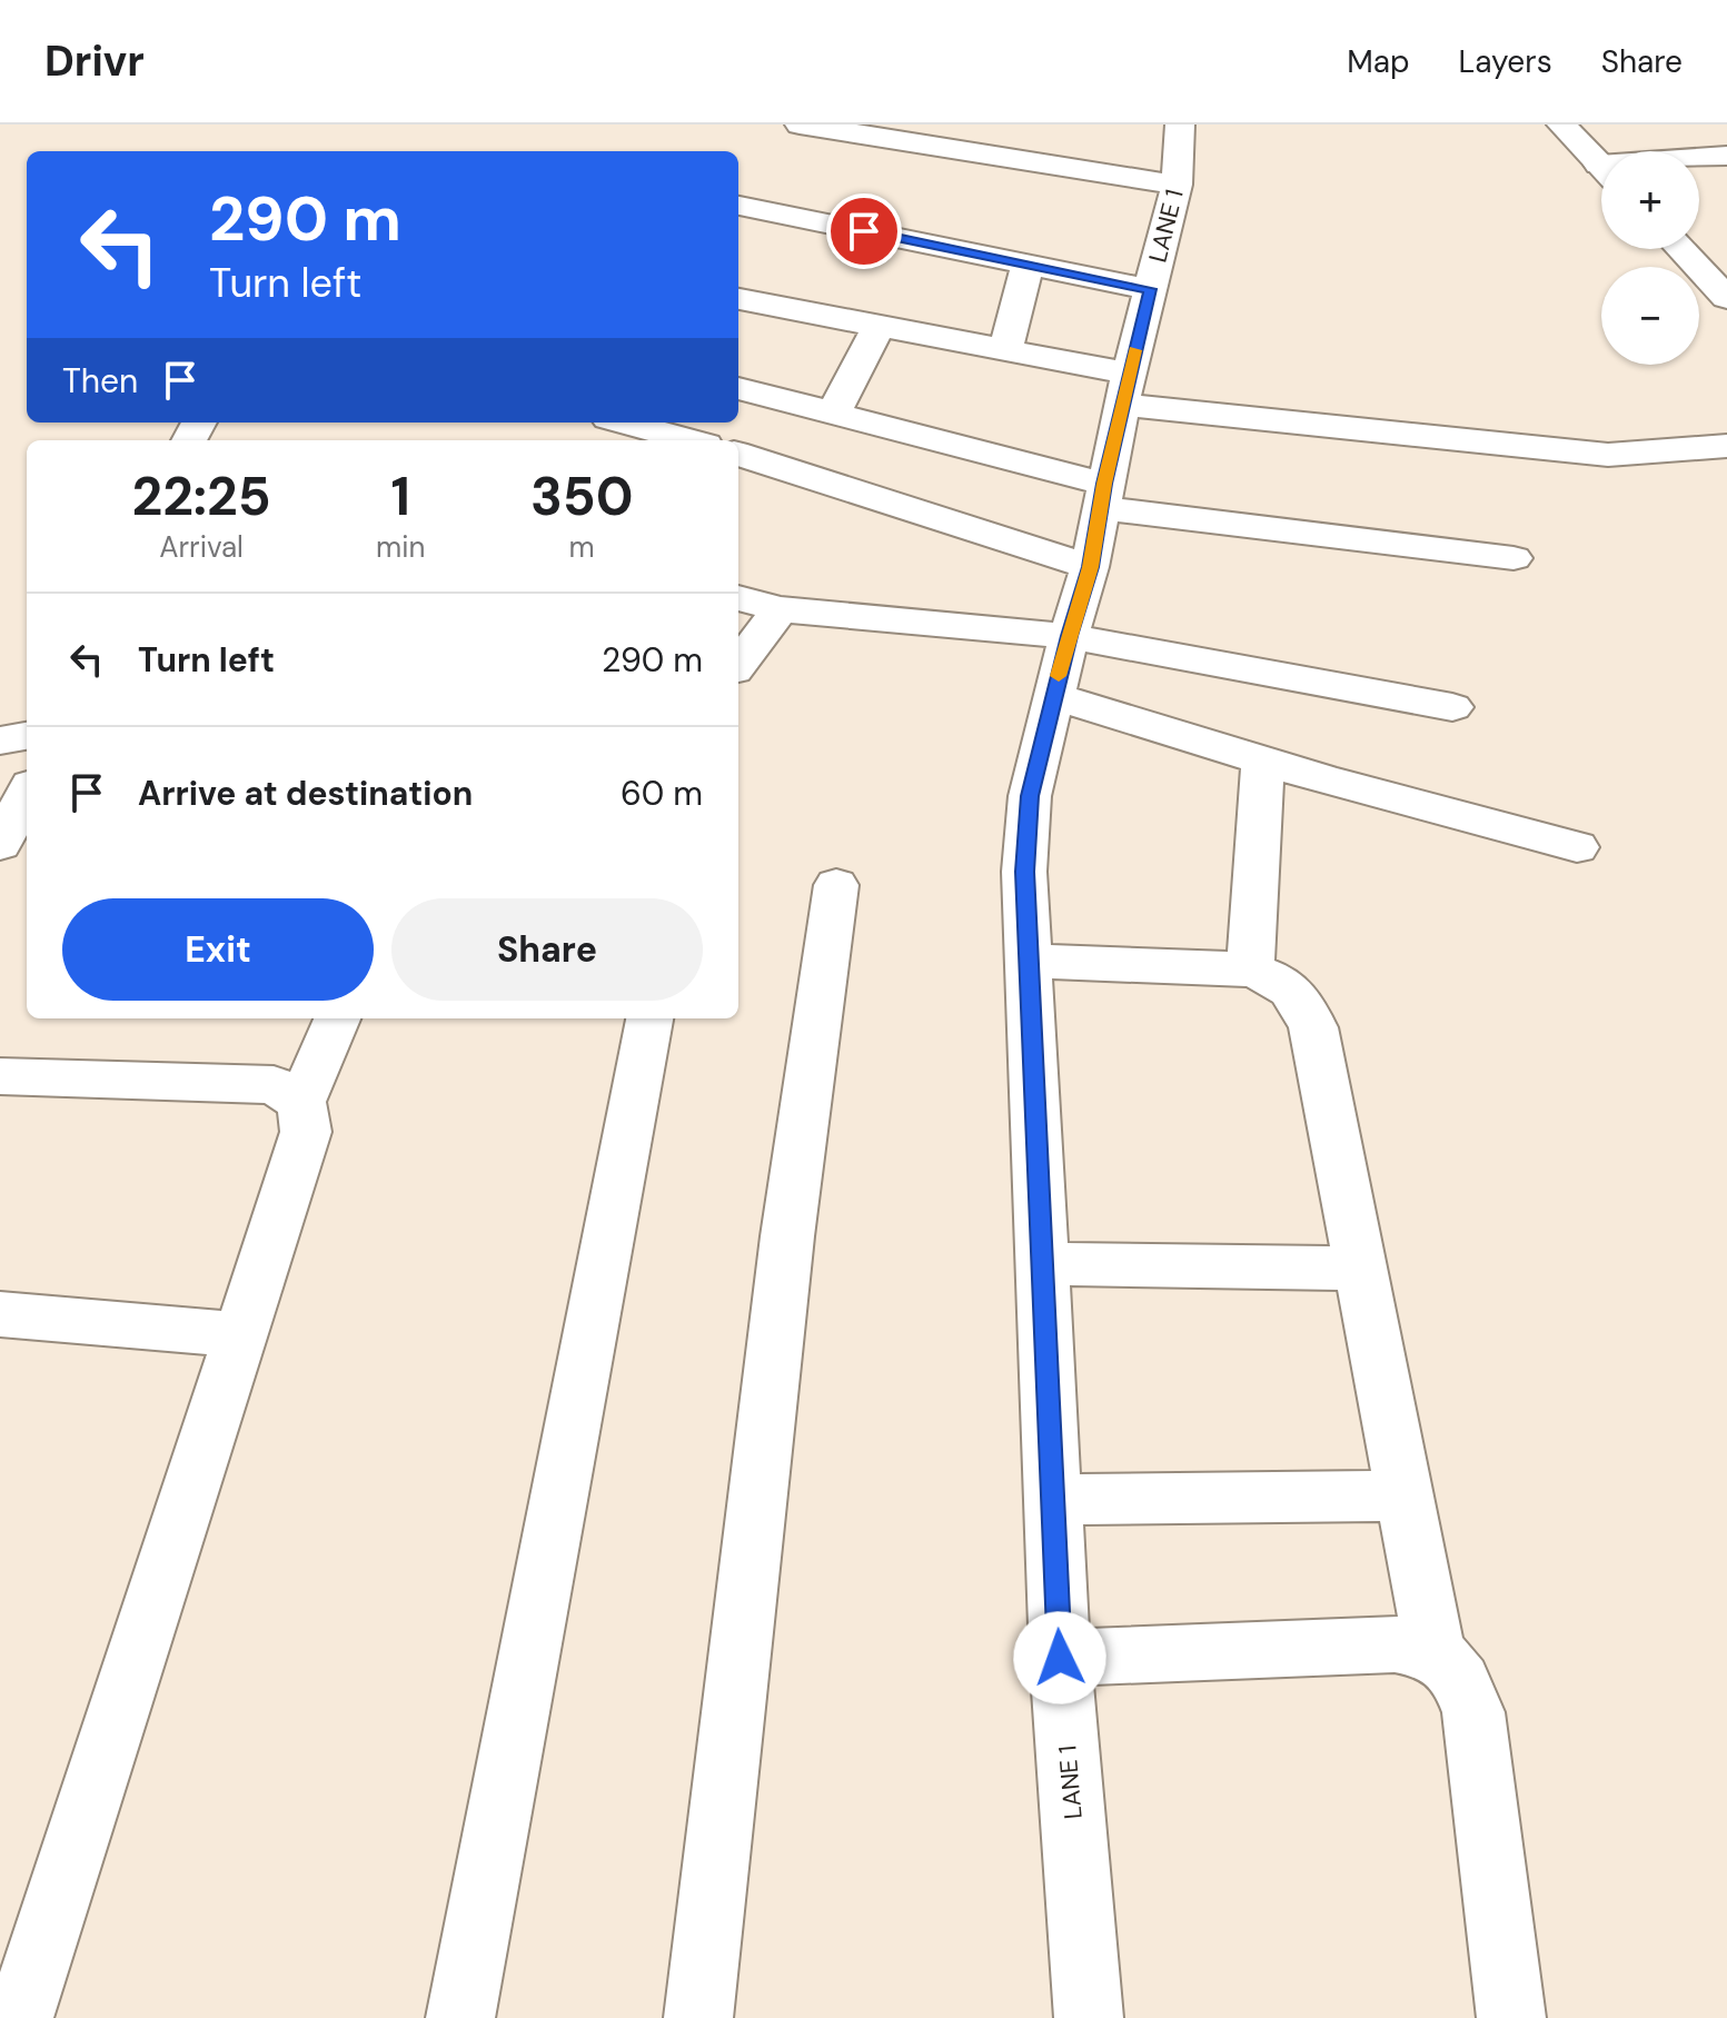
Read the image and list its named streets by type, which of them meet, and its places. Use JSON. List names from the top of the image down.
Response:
{
  "streets": {
    "main road": ["LANE 1"]
  },
  "page": {
    "header": "Drivr",
    "nav": ["Map", "Layers", "Share"],
    "map_buttons": ["+", "−"],
    "turn": ["290 m", "Turn left"],
    "then": "Then",
    "eta": [
      "22:25",
      "Arrival",
      "1",
      "min",
      "350",
      "m"
    ],
    "list": [
      {
        "name": "Turn left",
        "value": "290 m"
      },
      {
        "name": "Arrive at destination",
        "value": "60 m"
      }
    ],
    "buttons": ["Exit", "Share"]
  }
}
